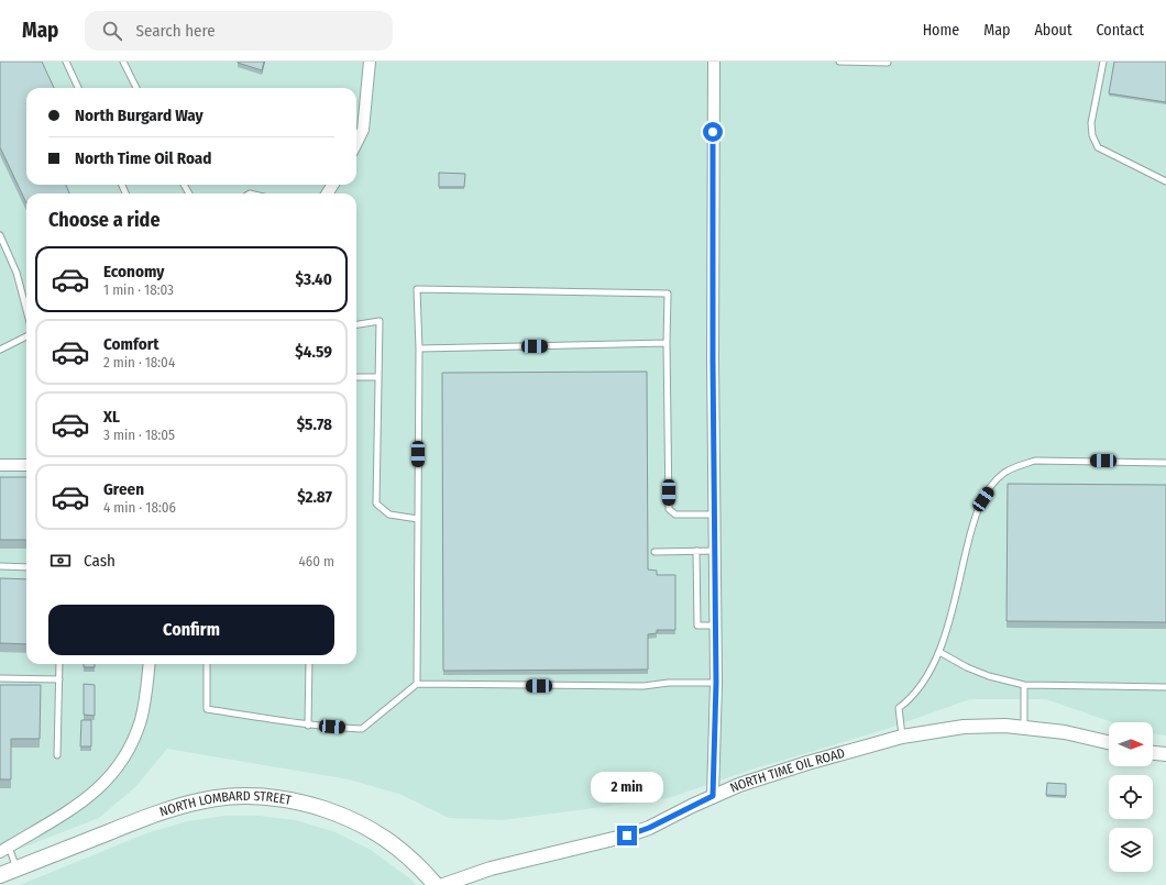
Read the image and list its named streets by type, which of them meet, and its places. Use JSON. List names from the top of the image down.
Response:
{
  "streets": {
    "main road": ["NORTH LOMBARD STREET"],
    "street": ["NORTH TIME OIL ROAD"]
  },
  "north": "right",
  "page": {
    "header": "Map",
    "search": "Search here",
    "nav": [
      "Home",
      "Map",
      "About",
      "Contact"
    ],
    "banner": ["North Burgard Way", "North Time Oil Road"],
    "heading": "Choose a ride",
    "list": [
      {
        "name": "Economy",
        "note": "1 min · 18:03",
        "value": "$3.40"
      },
      {
        "name": "Comfort",
        "note": "2 min · 18:04",
        "value": "$4.59"
      },
      {
        "name": "XL",
        "note": "3 min · 18:05",
        "value": "$5.78"
      },
      {
        "name": "Green",
        "note": "4 min · 18:06",
        "value": "$2.87"
      }
    ],
    "pay": ["Cash", "460 m"],
    "buttons": "Confirm",
    "bubble": "2 min"
  }
}
